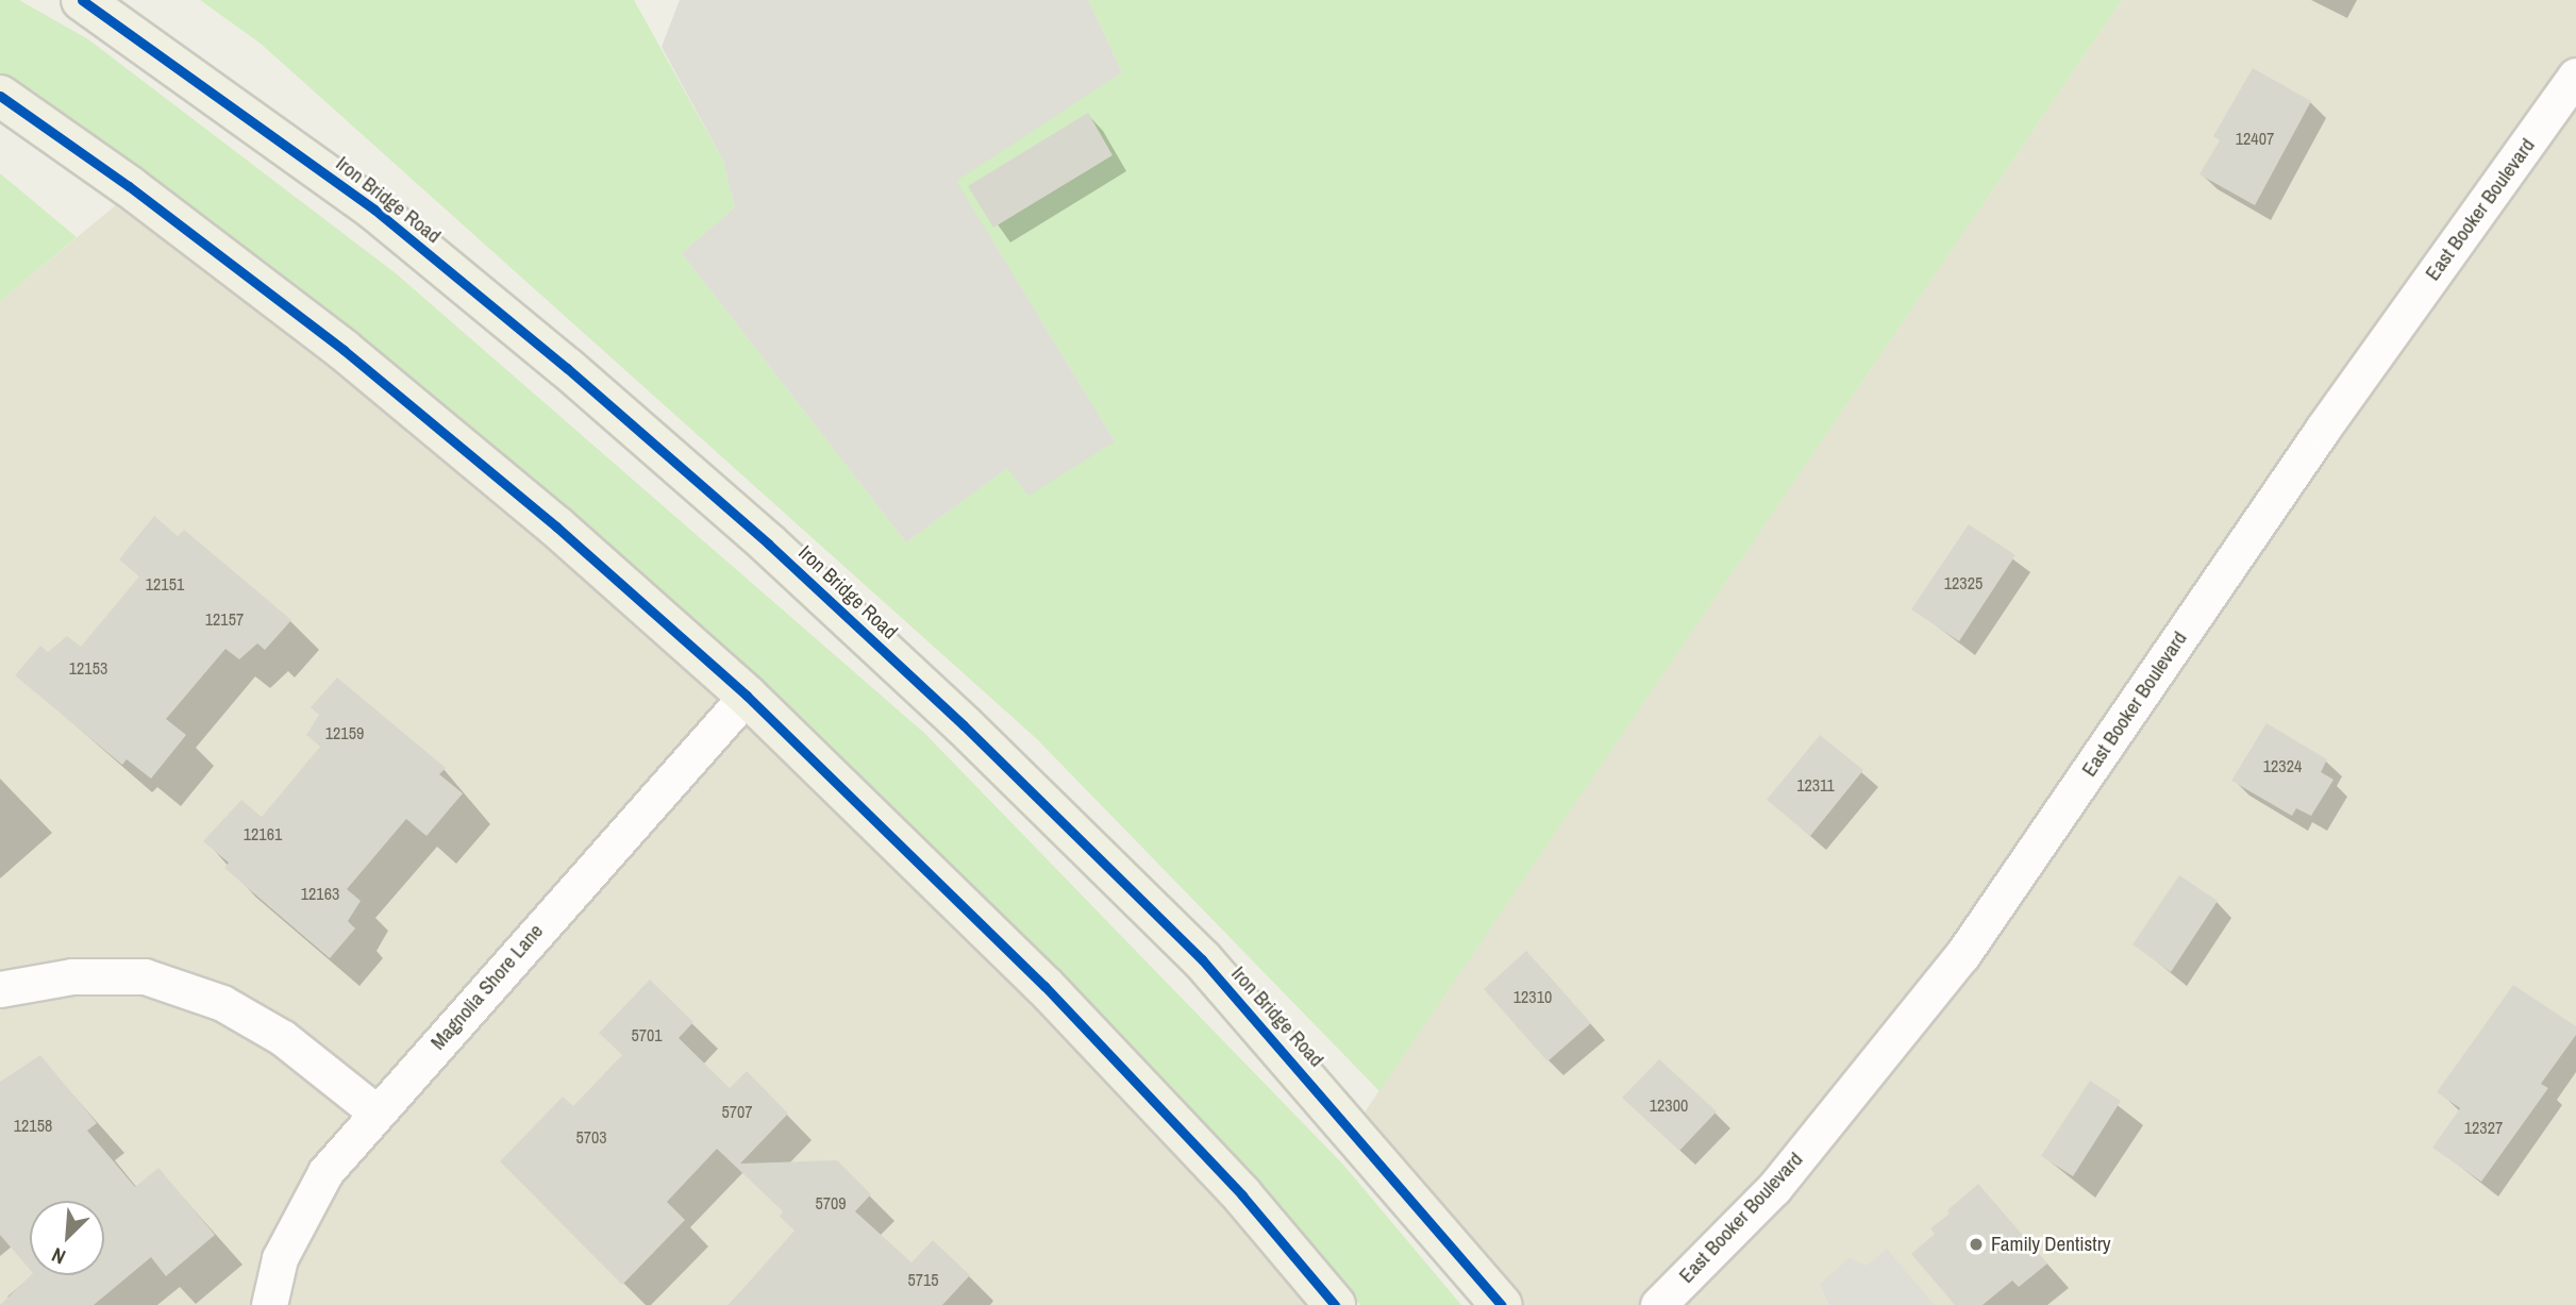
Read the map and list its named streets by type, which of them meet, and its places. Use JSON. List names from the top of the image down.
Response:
{
  "streets": {
    "main road": ["Iron Bridge Road"],
    "street": ["East Booker Boulevard", "Magnolia Shore Lane"]
  },
  "places": ["Family Dentistry"],
  "house_numbers": [
    "12407",
    "12325",
    "12151",
    "12157",
    "12153",
    "12159",
    "12324",
    "12311",
    "12161",
    "12163",
    "12310",
    "5701",
    "12300",
    "5707",
    "12158",
    "12327",
    "5703",
    "5709",
    "5715"
  ],
  "north": "bottom left"
}
